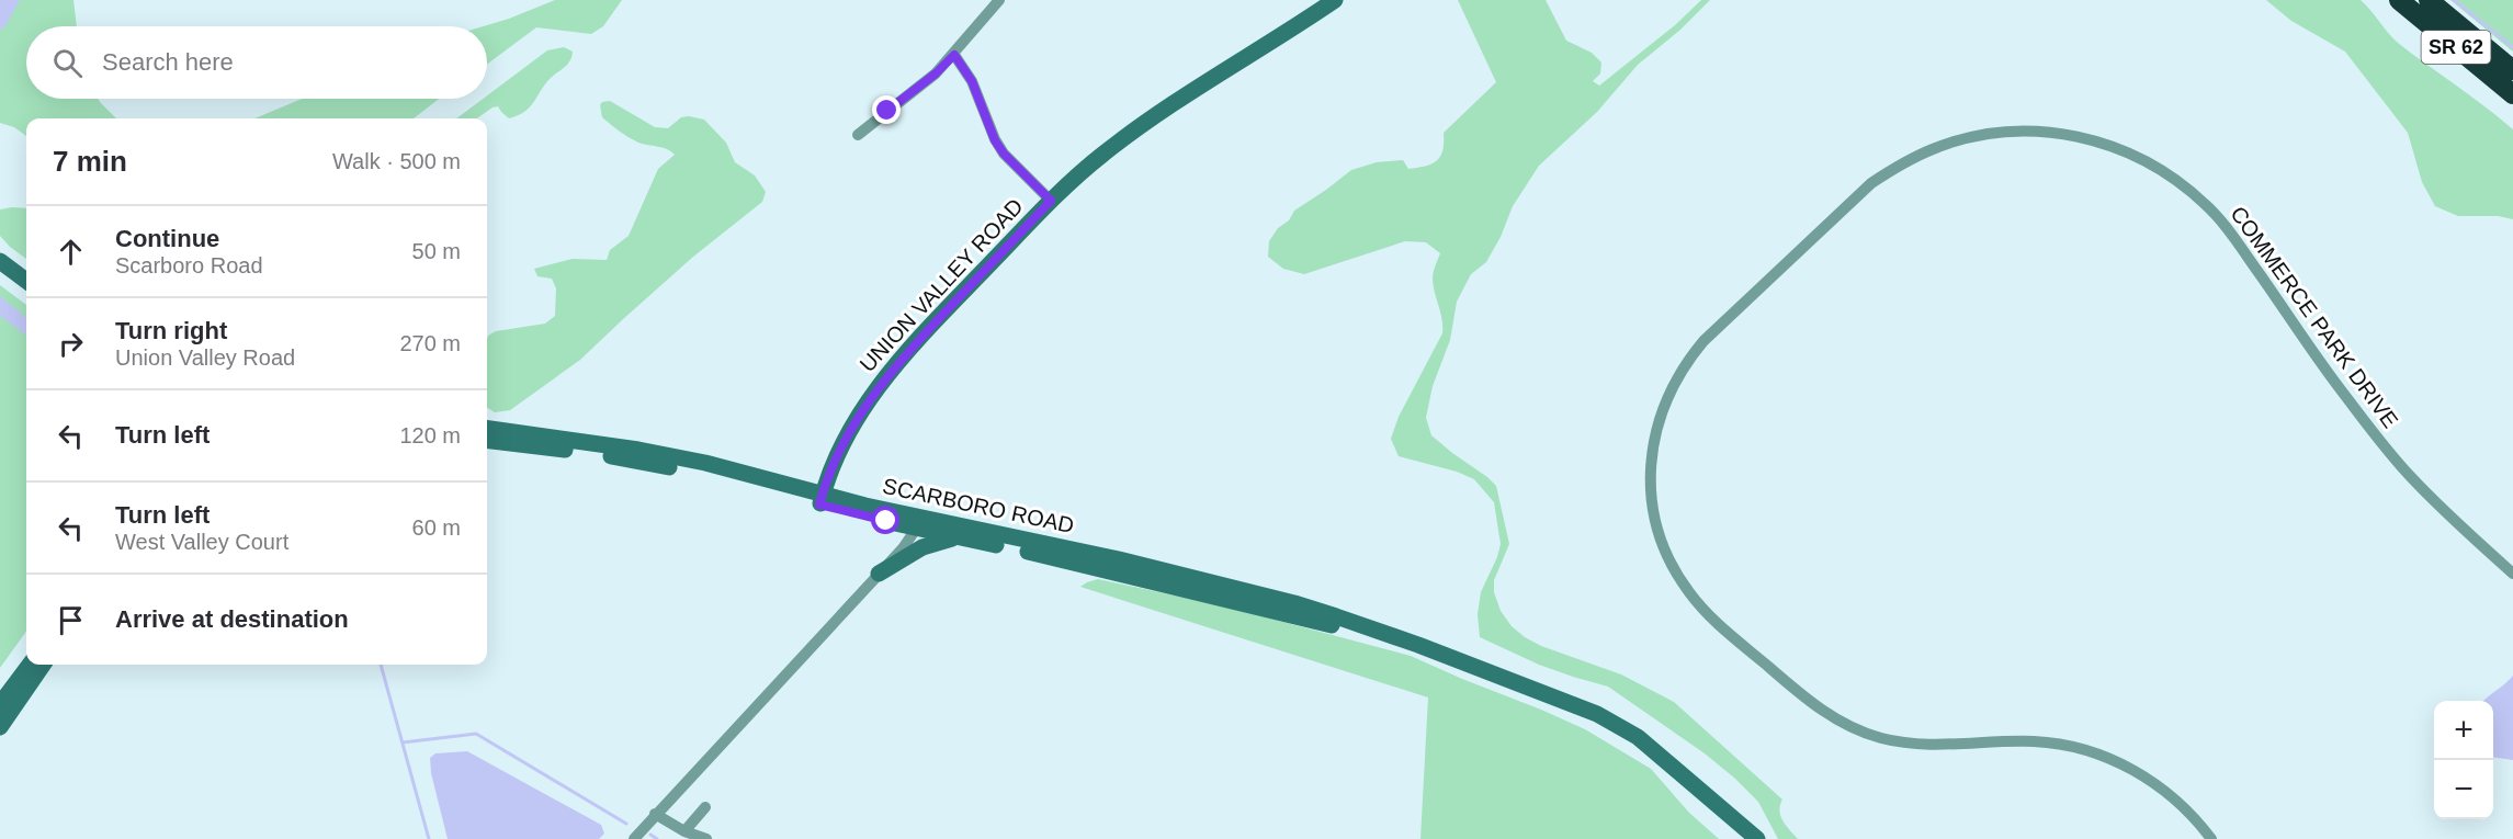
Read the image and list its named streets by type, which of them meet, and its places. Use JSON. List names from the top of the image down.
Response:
{
  "streets": {
    "highway": ["SR 62"],
    "main road": ["UNION VALLEY ROAD", "SCARBORO ROAD"],
    "street": ["COMMERCE PARK DRIVE"]
  },
  "crossings": [
    ["UNION VALLEY ROAD", "SCARBORO ROAD"]
  ],
  "page": {
    "search": "Search here",
    "heading": ["7 min", "Walk · 500 m"],
    "list": [
      ["Continue", "Scarboro Road", "50 m"],
      ["Turn right", "Union Valley Road", "270 m"],
      ["Turn left", "120 m"],
      ["Turn left", "West Valley Court", "60 m"],
      "Arrive at destination"
    ],
    "map_buttons": ["+", "−"]
  }
}
